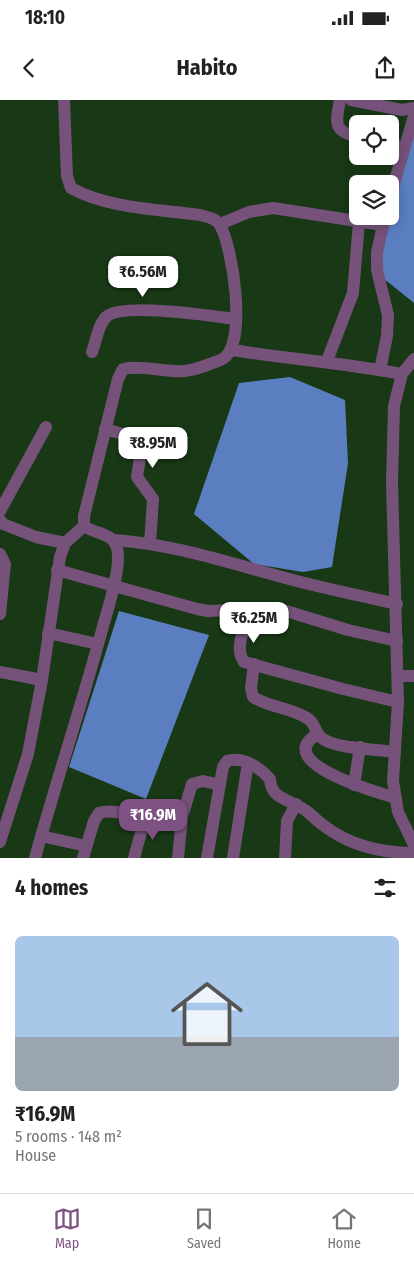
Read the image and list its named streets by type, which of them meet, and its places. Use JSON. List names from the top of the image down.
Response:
{
  "page": {
    "status": "18:10",
    "header": "Habito",
    "price": [
      "₹6.56M",
      "₹8.95M",
      "₹6.25M",
      "₹16.9M"
    ],
    "heading": "4 homes",
    "list": [
      {
        "name": "₹16.9M",
        "note": "5 rooms · 148 m² · House"
      }
    ],
    "tabs": ["Map", "Saved", "Home"]
  }
}
